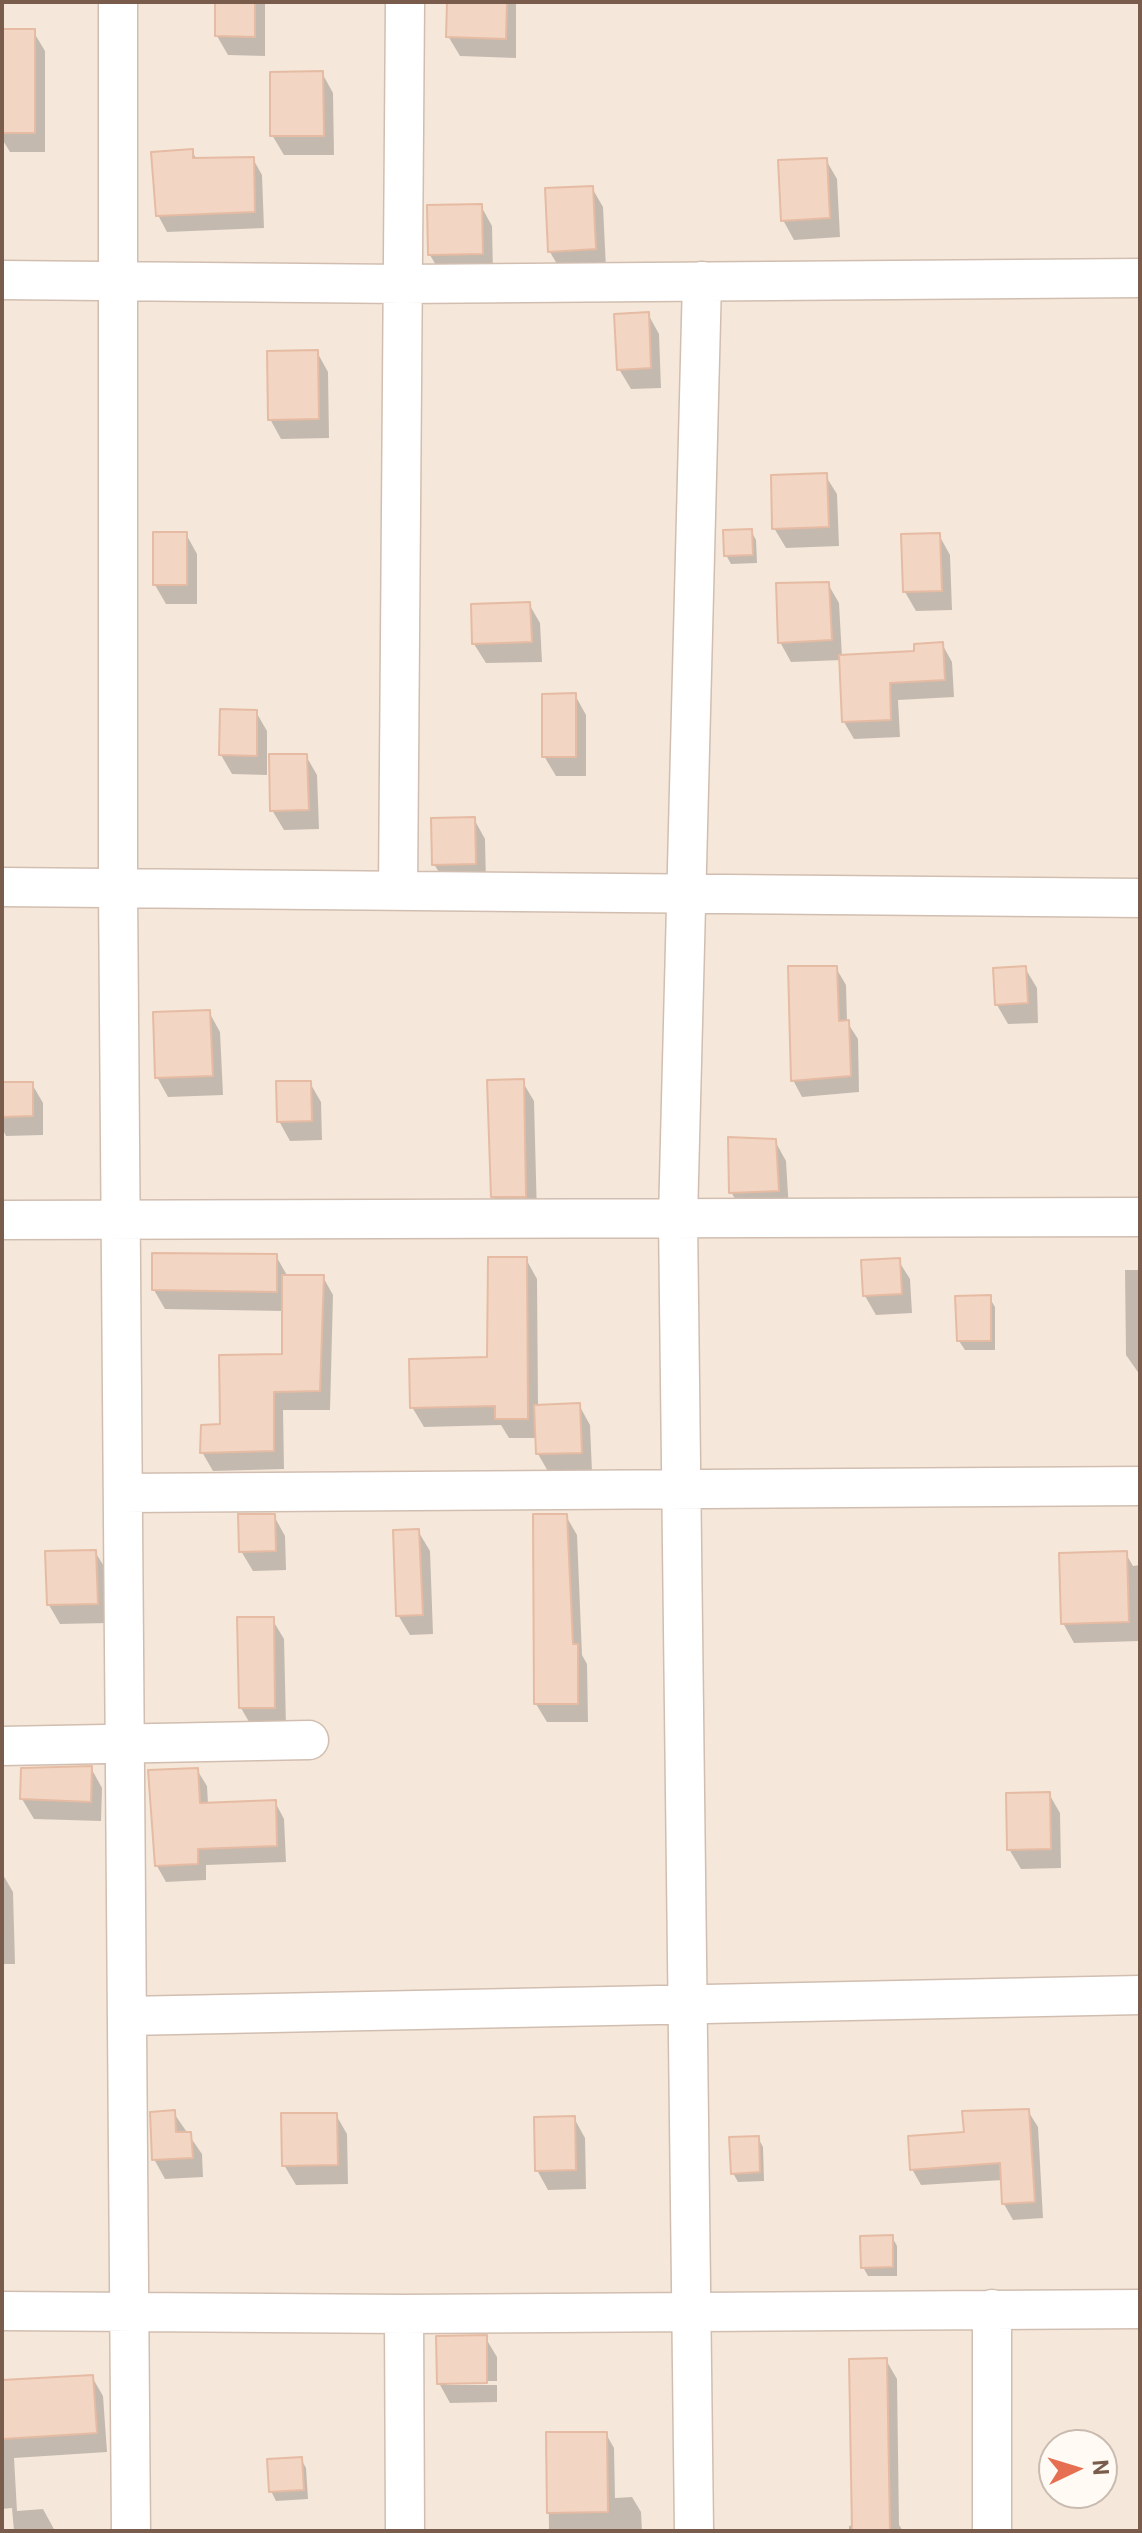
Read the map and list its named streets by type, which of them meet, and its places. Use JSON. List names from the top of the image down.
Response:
{
  "north": "right"
}
